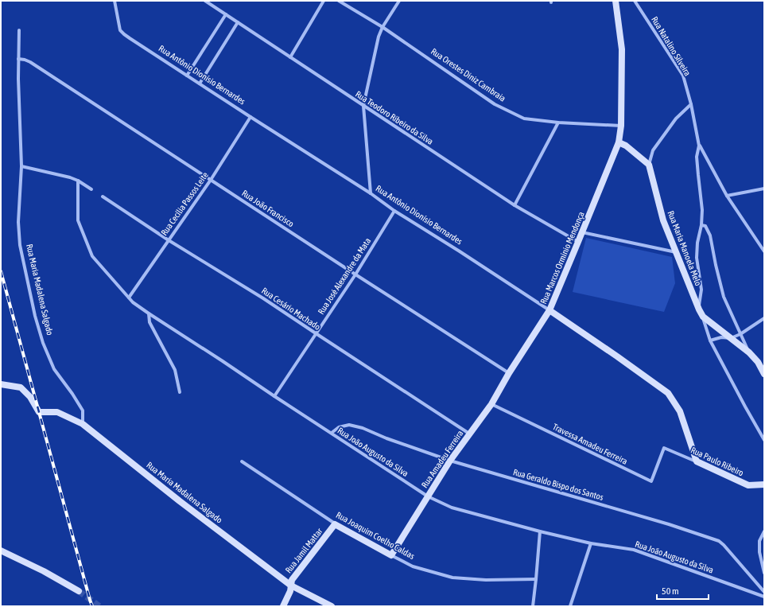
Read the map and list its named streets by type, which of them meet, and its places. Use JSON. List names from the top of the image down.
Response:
{
  "streets": {
    "street": [
      "Rua Natalino Silveira",
      "Rua Antônio Dionísio Bernardes",
      "Rua Orestes Diniz Cambraia",
      "Rua Teodoro Ribeiro da Silva",
      "Rua Cecília Passos Leite",
      "Rua João Francisco",
      "Rua Maria Manoela Melo",
      "Rua Marcos Ormínio Mendonça",
      "Rua José Alexandre da Mata",
      "Rua Maria Madalena Salgado",
      "Rua Cesário Machado",
      "Travessa Amadeu Ferreira",
      "Rua João Augusto da Silva",
      "Rua Amadeu Ferreira",
      "Rua Paulo Ribeiro",
      "Rua Geraldo Bispo dos Santos",
      "Rua Joaquim Coelho Caldas",
      "Rua Jamil Mattar"
    ]
  },
  "crossings": [
    ["Rua Natalino Silveira", "Rua Maria Manoela Melo"],
    ["Rua Antônio Dionísio Bernardes", "Rua Cecília Passos Leite"],
    ["Rua Antônio Dionísio Bernardes", "Rua Marcos Ormínio Mendonça"],
    ["Rua Antônio Dionísio Bernardes", "Rua José Alexandre da Mata"],
    ["Rua Antônio Dionísio Bernardes", "Rua Paulo Ribeiro"],
    ["Rua Orestes Diniz Cambraia", "Rua Marcos Ormínio Mendonça"],
    ["Rua Teodoro Ribeiro da Silva", "Rua Marcos Ormínio Mendonça"],
    ["Rua Cecília Passos Leite", "Rua João Francisco"],
    ["Rua Cecília Passos Leite", "Rua Cesário Machado"],
    ["Rua Cecília Passos Leite", "Rua João Augusto da Silva"],
    ["Rua João Francisco", "Rua Marcos Ormínio Mendonça"],
    ["Rua João Francisco", "Rua José Alexandre da Mata"],
    ["Rua João Francisco", "Rua Maria Madalena Salgado"],
    ["Rua João Francisco", "Rua Amadeu Ferreira"],
    ["Rua Marcos Ormínio Mendonça", "Rua Amadeu Ferreira"],
    ["Rua José Alexandre da Mata", "Rua Cesário Machado"],
    ["Rua José Alexandre da Mata", "Rua João Augusto da Silva"],
    ["Rua Maria Madalena Salgado", "Rua Jamil Mattar"],
    ["Rua Cesário Machado", "Rua Amadeu Ferreira"],
    ["Travessa Amadeu Ferreira", "Rua Amadeu Ferreira"],
    ["Travessa Amadeu Ferreira", "Rua Paulo Ribeiro"],
    ["Rua João Augusto da Silva", "Rua Amadeu Ferreira"],
    ["Rua João Augusto da Silva", "Rua Geraldo Bispo dos Santos"],
    ["Rua Amadeu Ferreira", "Rua Geraldo Bispo dos Santos"],
    ["Rua Amadeu Ferreira", "Rua Joaquim Coelho Caldas"],
    ["Rua Joaquim Coelho Caldas", "Rua Jamil Mattar"]
  ],
  "scale_bar": "50 m"
}
